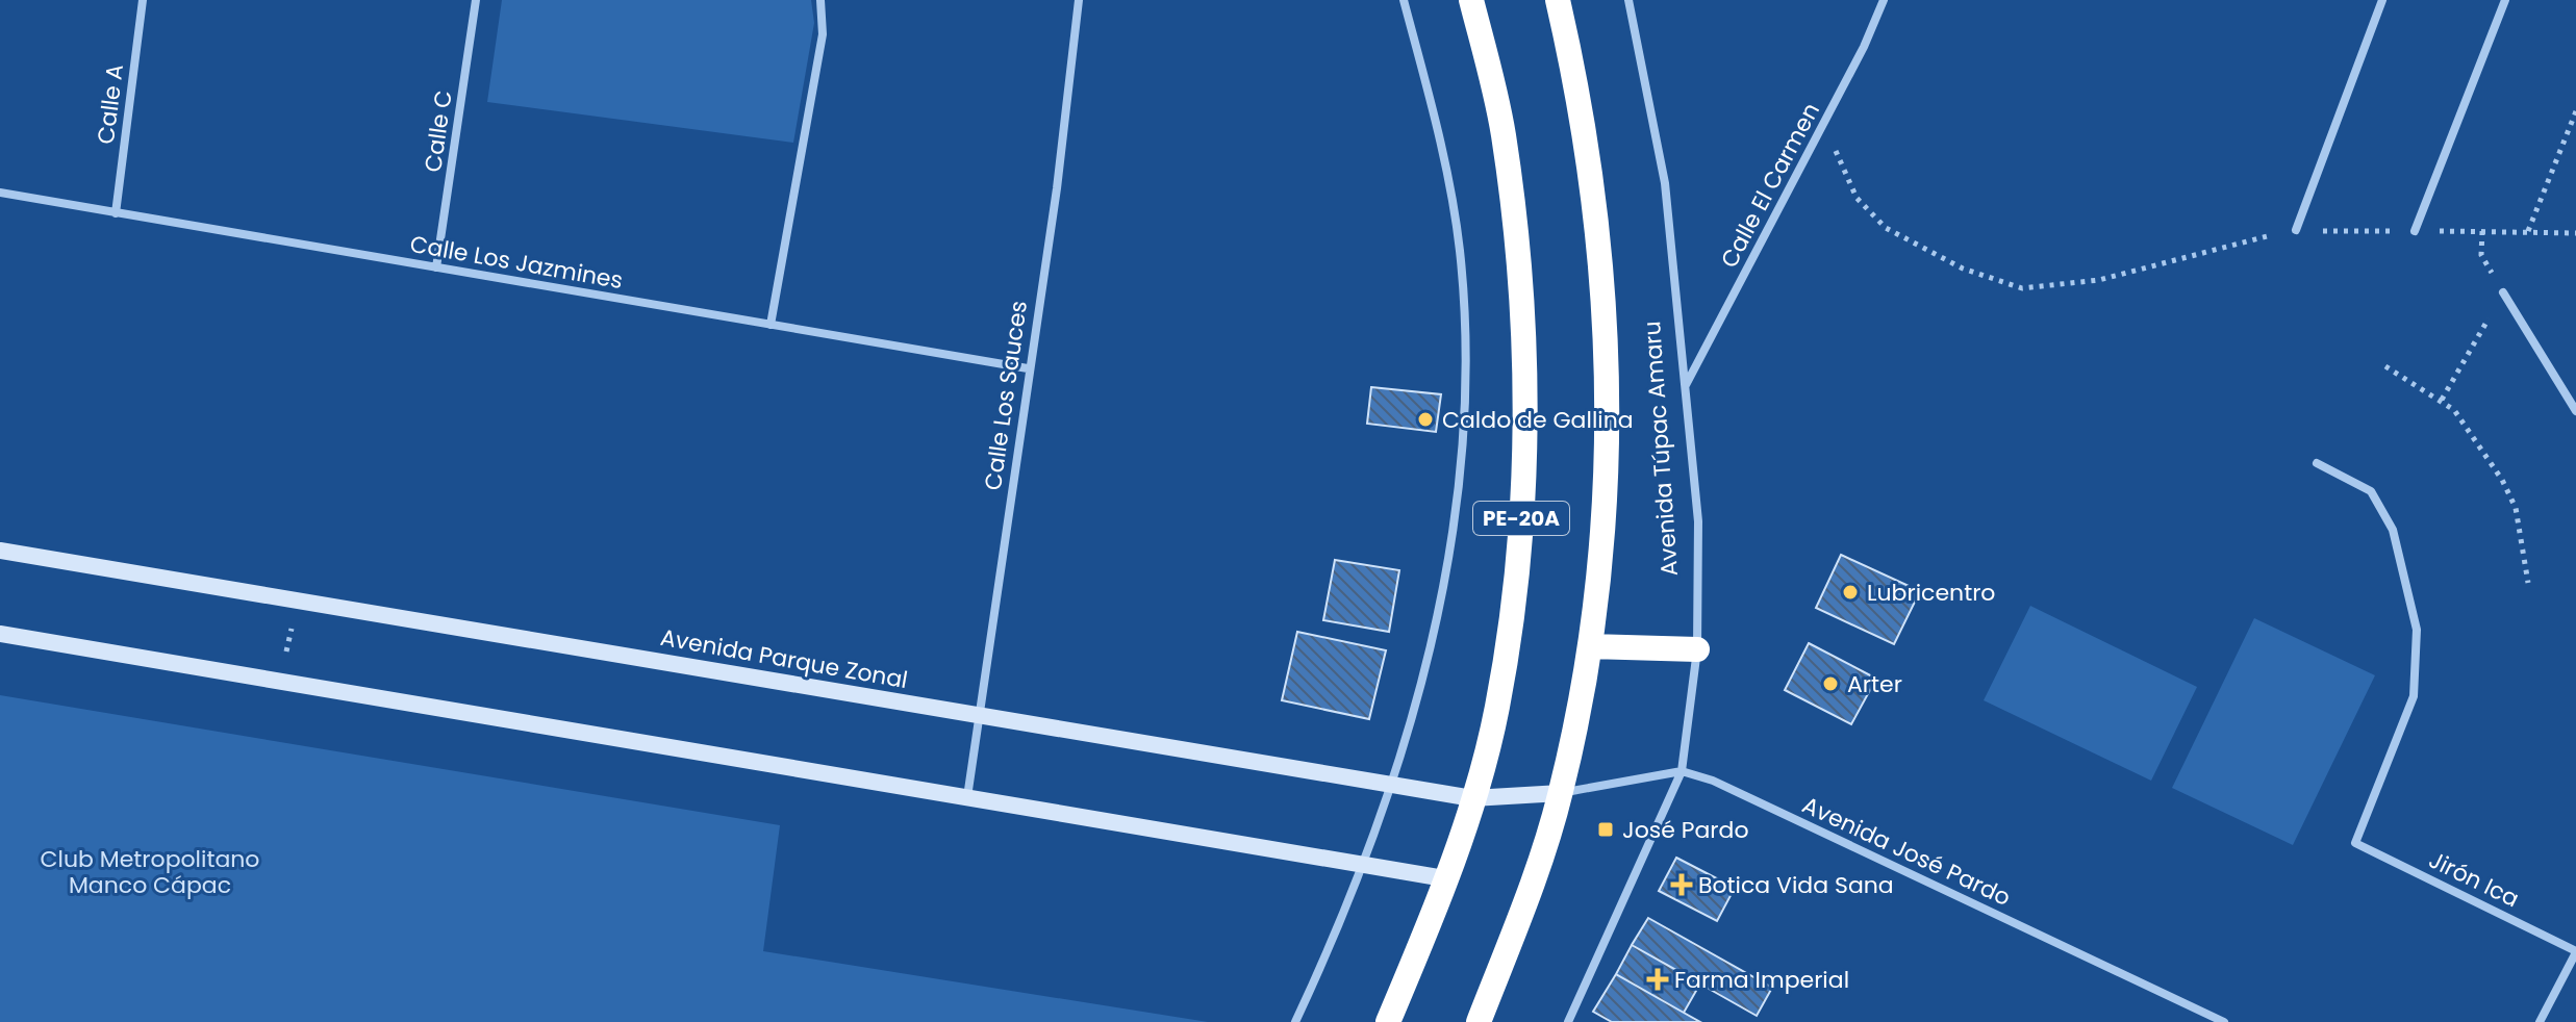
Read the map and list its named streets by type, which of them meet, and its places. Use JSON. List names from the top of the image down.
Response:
{
  "streets": {
    "highway": ["Avenida Túpac Amaru", "PE-20A"],
    "main road": ["Avenida Parque Zonal"],
    "street": [
      "Calle A",
      "Calle C",
      "Calle El Carmen",
      "Calle Los Jazmines",
      "Calle Los Sauces",
      "Avenida José Pardo",
      "Jirón Ica"
    ]
  },
  "crossings": [
    ["Calle A", "Calle Los Jazmines"],
    ["Calle C", "Calle Los Jazmines"],
    ["Calle El Carmen", "Avenida Túpac Amaru"],
    ["Calle Los Jazmines", "Calle Los Sauces"],
    ["Calle Los Sauces", "Avenida Parque Zonal"],
    ["Avenida Túpac Amaru", "Avenida Parque Zonal"],
    ["Avenida Túpac Amaru", "Avenida José Pardo"],
    ["PE-20A", "Avenida Parque Zonal"],
    ["Avenida Parque Zonal", "Avenida José Pardo"]
  ],
  "parks": ["Club Metropolitano Manco Cápac"],
  "places": {
    "other": ["Caldo de Gallina", "Lubricentro", "Arter"],
    "transit": ["José Pardo"],
    "health": ["Botica Vida Sana", "Farma Imperial"]
  }
}
